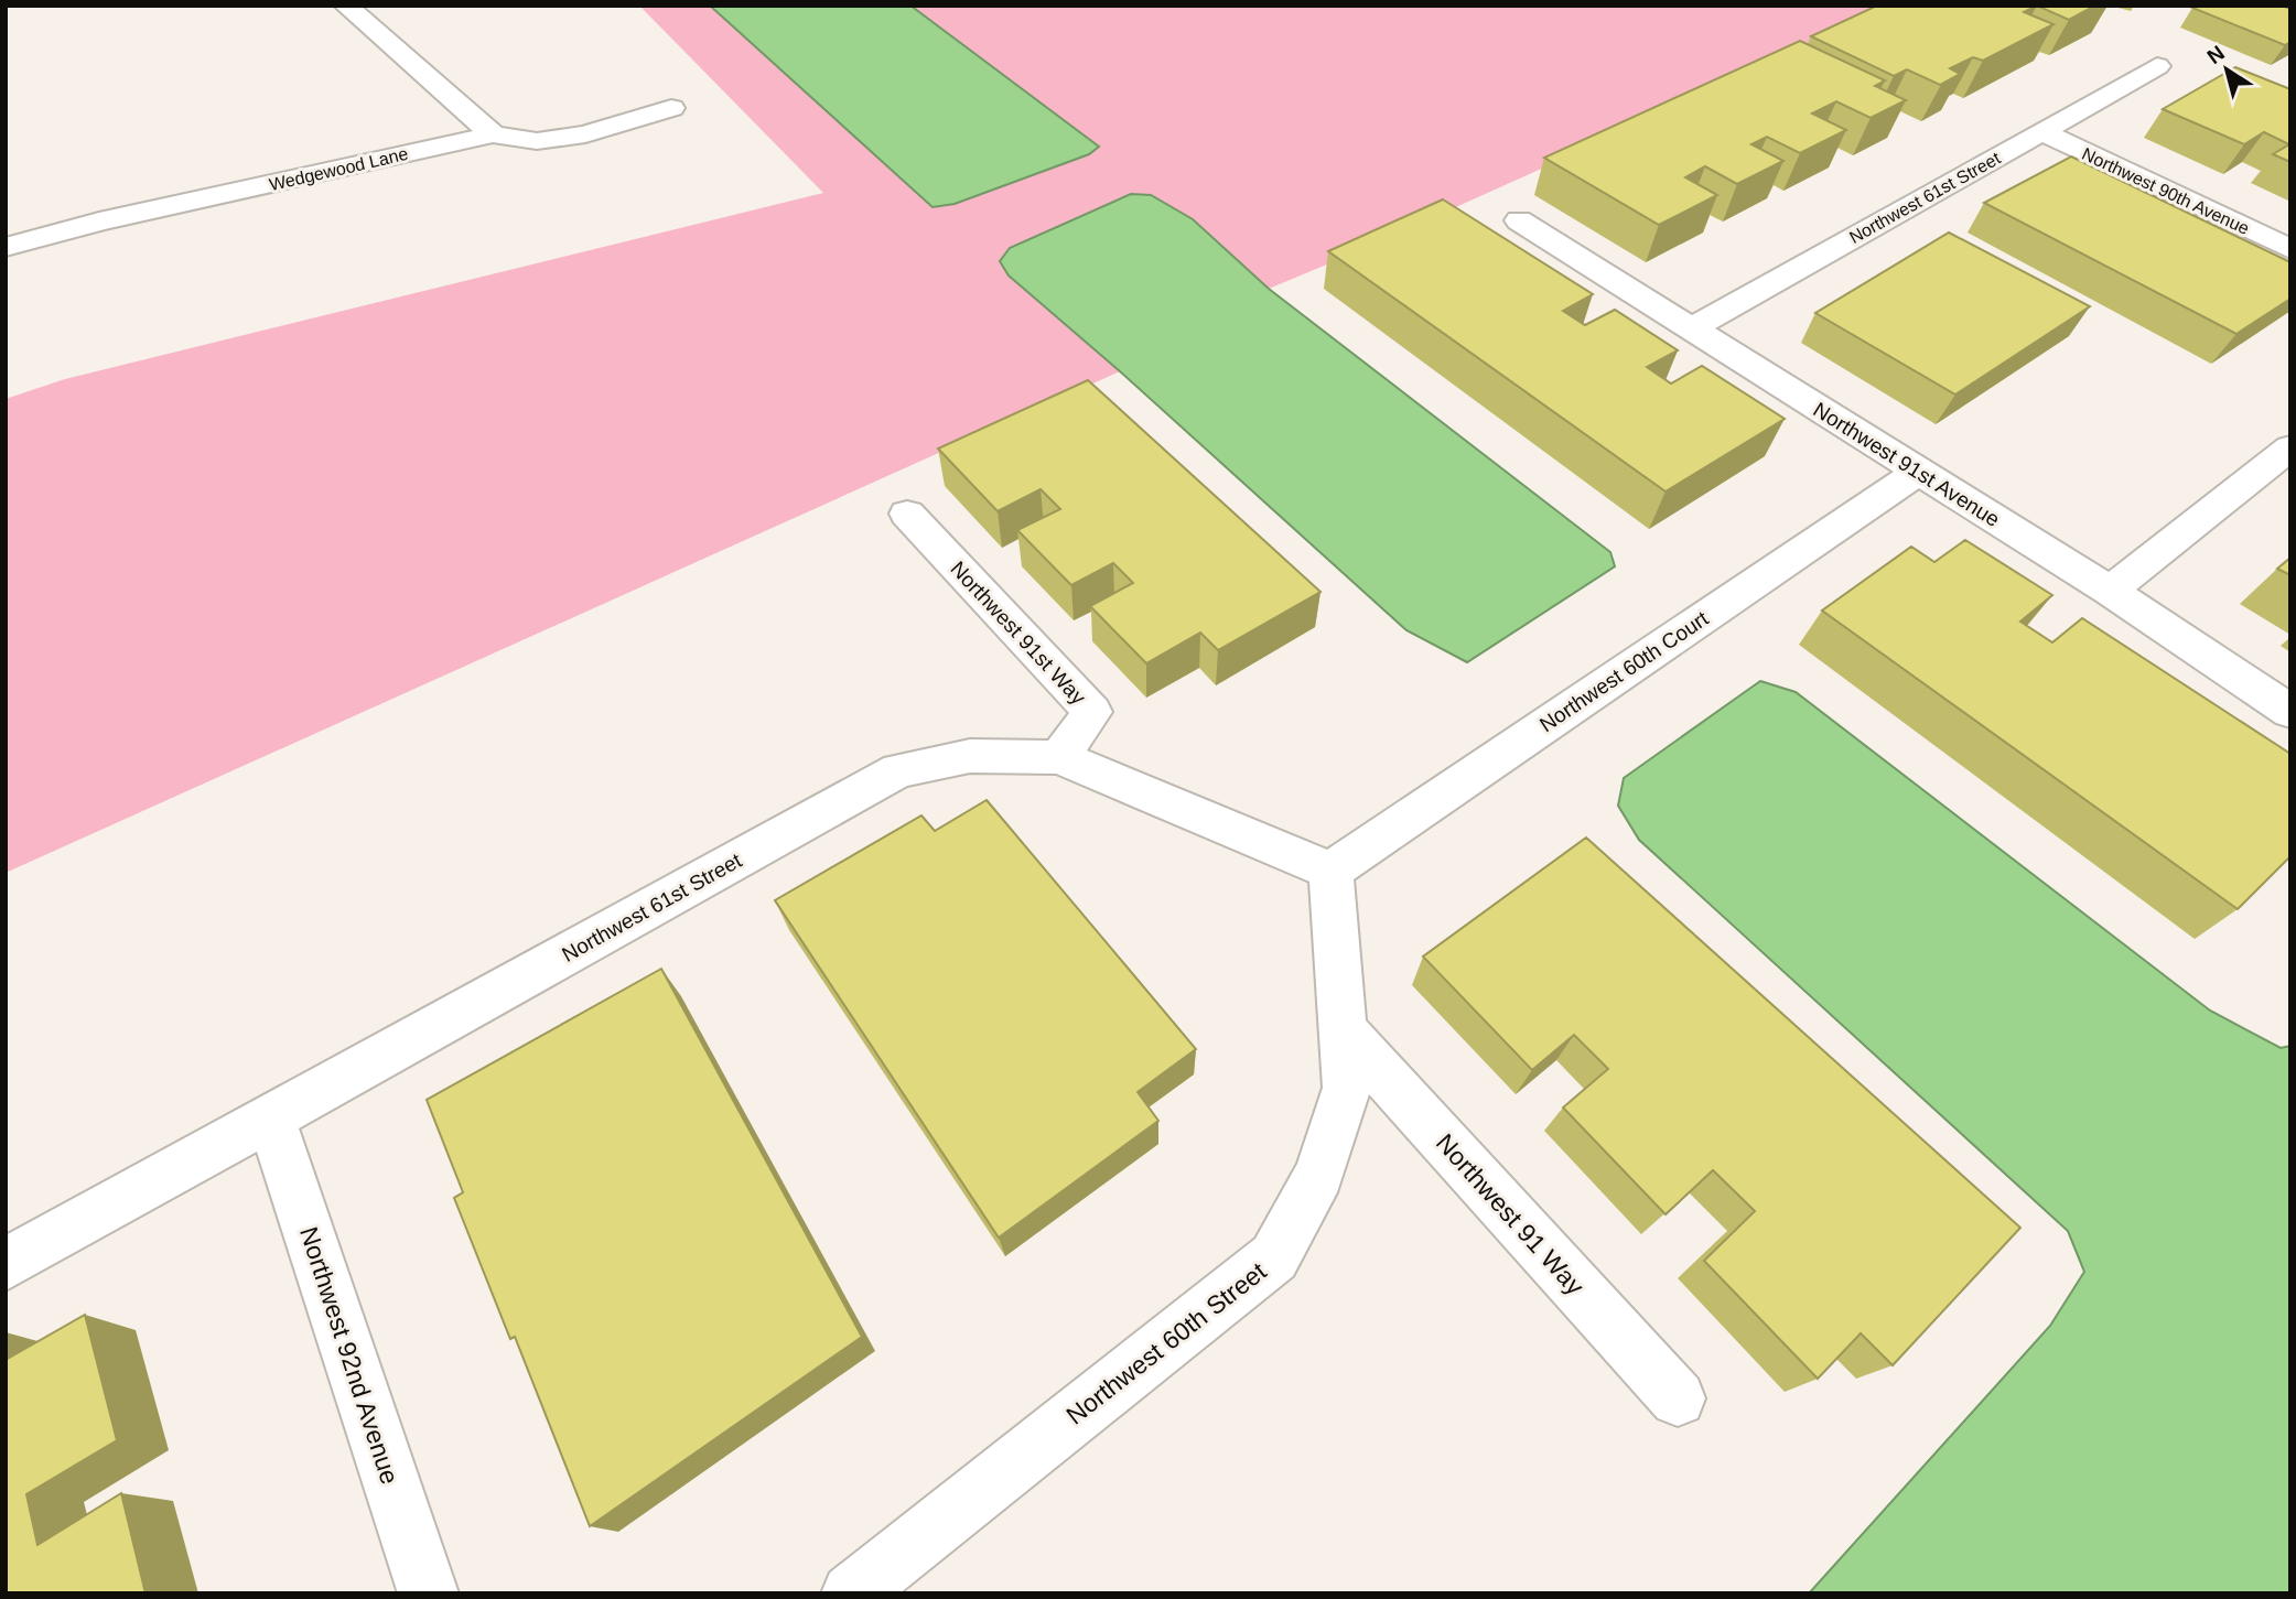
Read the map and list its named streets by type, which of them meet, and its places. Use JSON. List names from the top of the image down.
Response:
{
  "streets": {
    "street": [
      "Wedgewood Lane",
      "Northwest 90th Avenue",
      "Northwest 61st Street",
      "Northwest 91st Avenue",
      "Northwest 91st Way",
      "Northwest 60th Court",
      "Northwest 91 Way",
      "Northwest 60th Street",
      "Northwest 92nd Avenue"
    ]
  },
  "crossings": [
    ["Northwest 90th Avenue", "Northwest 61st Street"],
    ["Northwest 61st Street", "Northwest 91st Avenue"],
    ["Northwest 61st Street", "Northwest 91st Way"],
    ["Northwest 61st Street", "Northwest 60th Court"],
    ["Northwest 61st Street", "Northwest 60th Street"],
    ["Northwest 61st Street", "Northwest 92nd Avenue"],
    ["Northwest 91st Avenue", "Northwest 60th Court"],
    ["Northwest 60th Court", "Northwest 60th Street"],
    ["Northwest 91 Way", "Northwest 60th Street"]
  ],
  "north": "top left"
}
